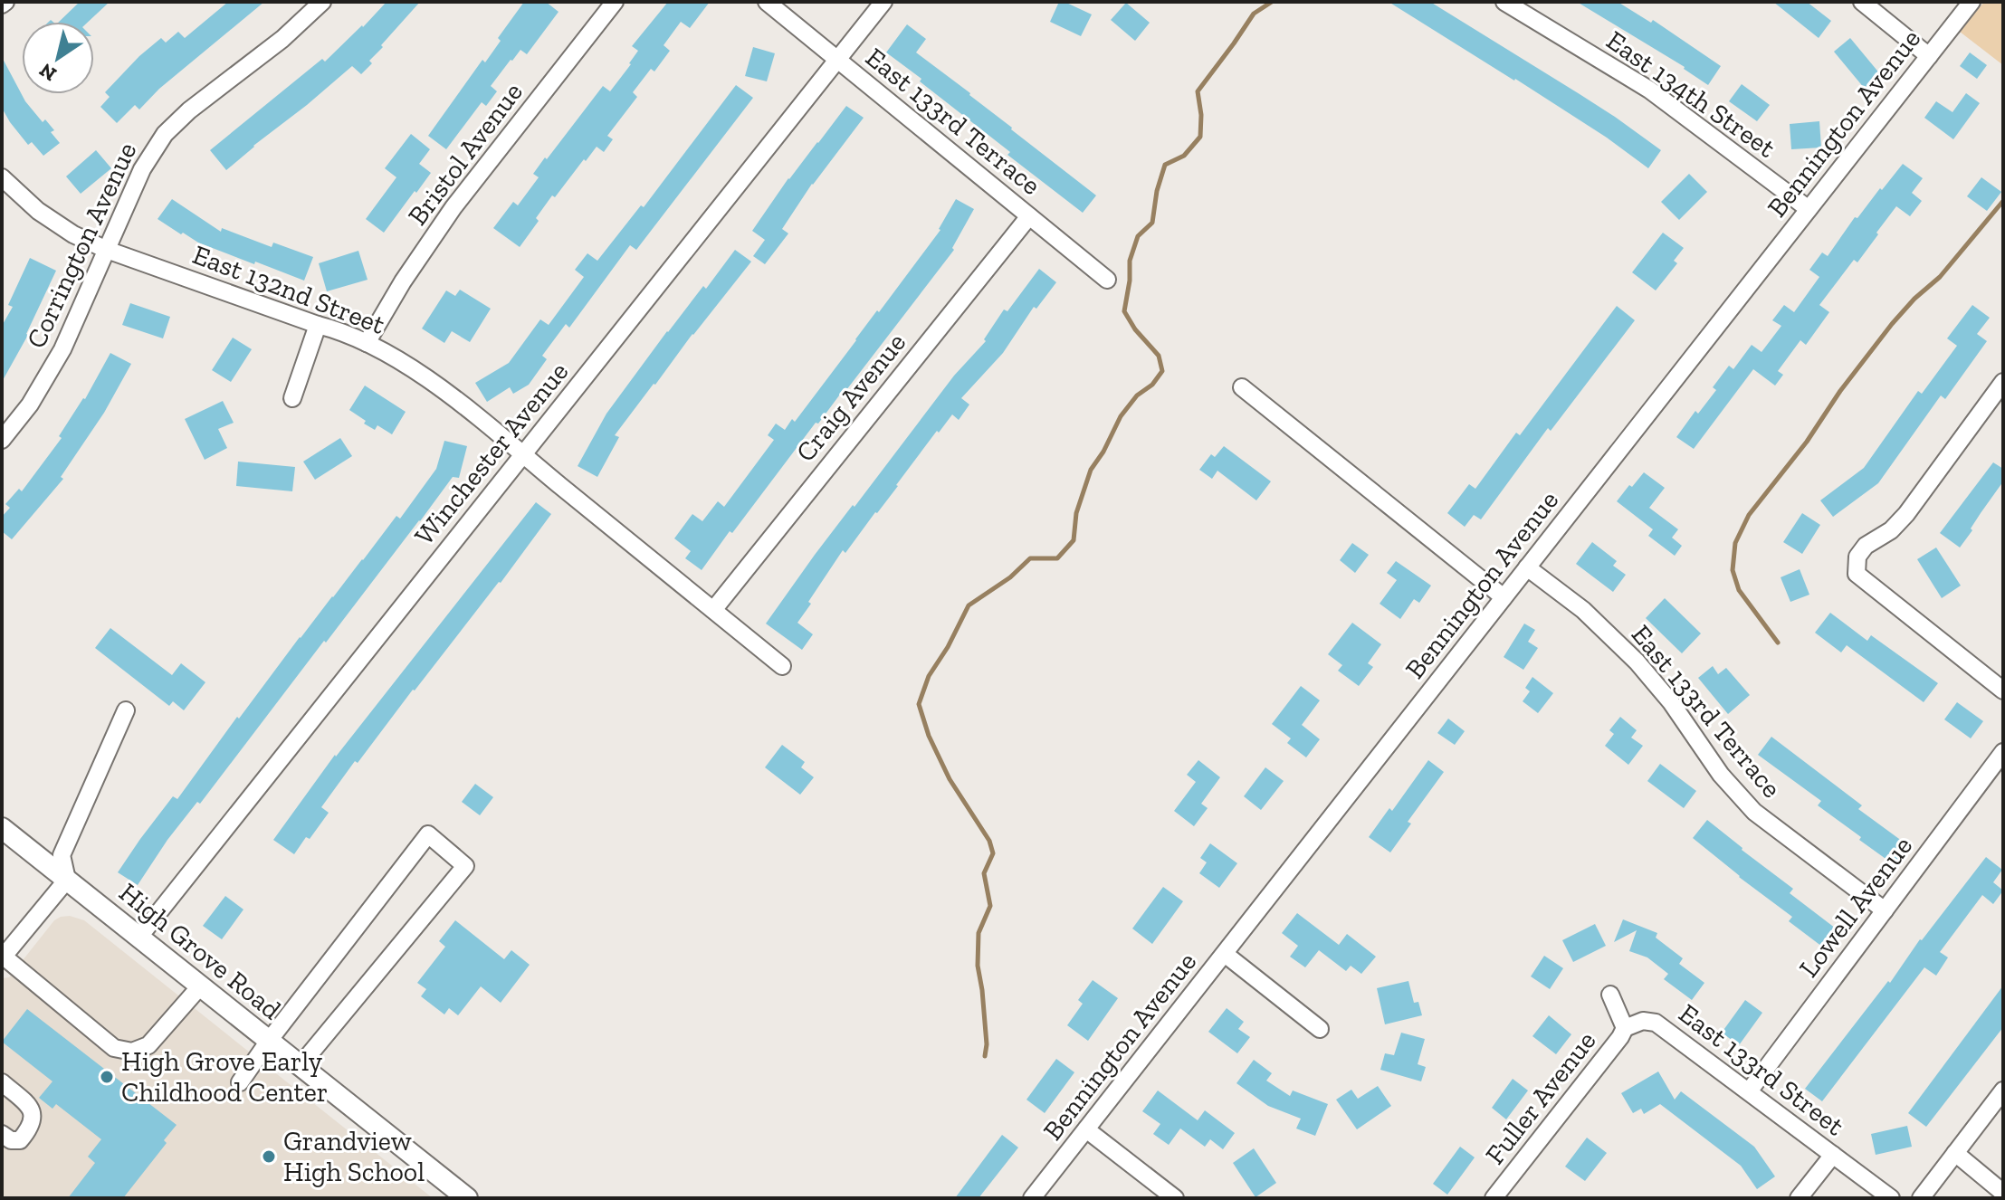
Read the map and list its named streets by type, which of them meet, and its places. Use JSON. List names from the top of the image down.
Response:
{
  "streets": {
    "main road": ["High Grove Road"],
    "street": [
      "East 134th Street",
      "East 133rd Terrace",
      "Bennington Avenue",
      "Bristol Avenue",
      "Corrington Avenue",
      "East 132nd Street",
      "Craig Avenue",
      "Winchester Avenue",
      "Lowell Avenue",
      "East 133rd Street",
      "Fuller Avenue"
    ]
  },
  "crossings": [
    ["East 134th Street", "Bennington Avenue"],
    ["East 133rd Terrace", "Bennington Avenue"],
    ["East 133rd Terrace", "Craig Avenue"],
    ["East 133rd Terrace", "Winchester Avenue"],
    ["East 133rd Terrace", "Lowell Avenue"],
    ["Bristol Avenue", "East 132nd Street"],
    ["Corrington Avenue", "East 132nd Street"],
    ["East 132nd Street", "Craig Avenue"],
    ["East 132nd Street", "Winchester Avenue"],
    ["Winchester Avenue", "High Grove Road"],
    ["Lowell Avenue", "East 133rd Street"],
    ["East 133rd Street", "Fuller Avenue"]
  ],
  "places": ["High Grove Early Childhood Center", "Grandview High School"],
  "north": "bottom left"
}
